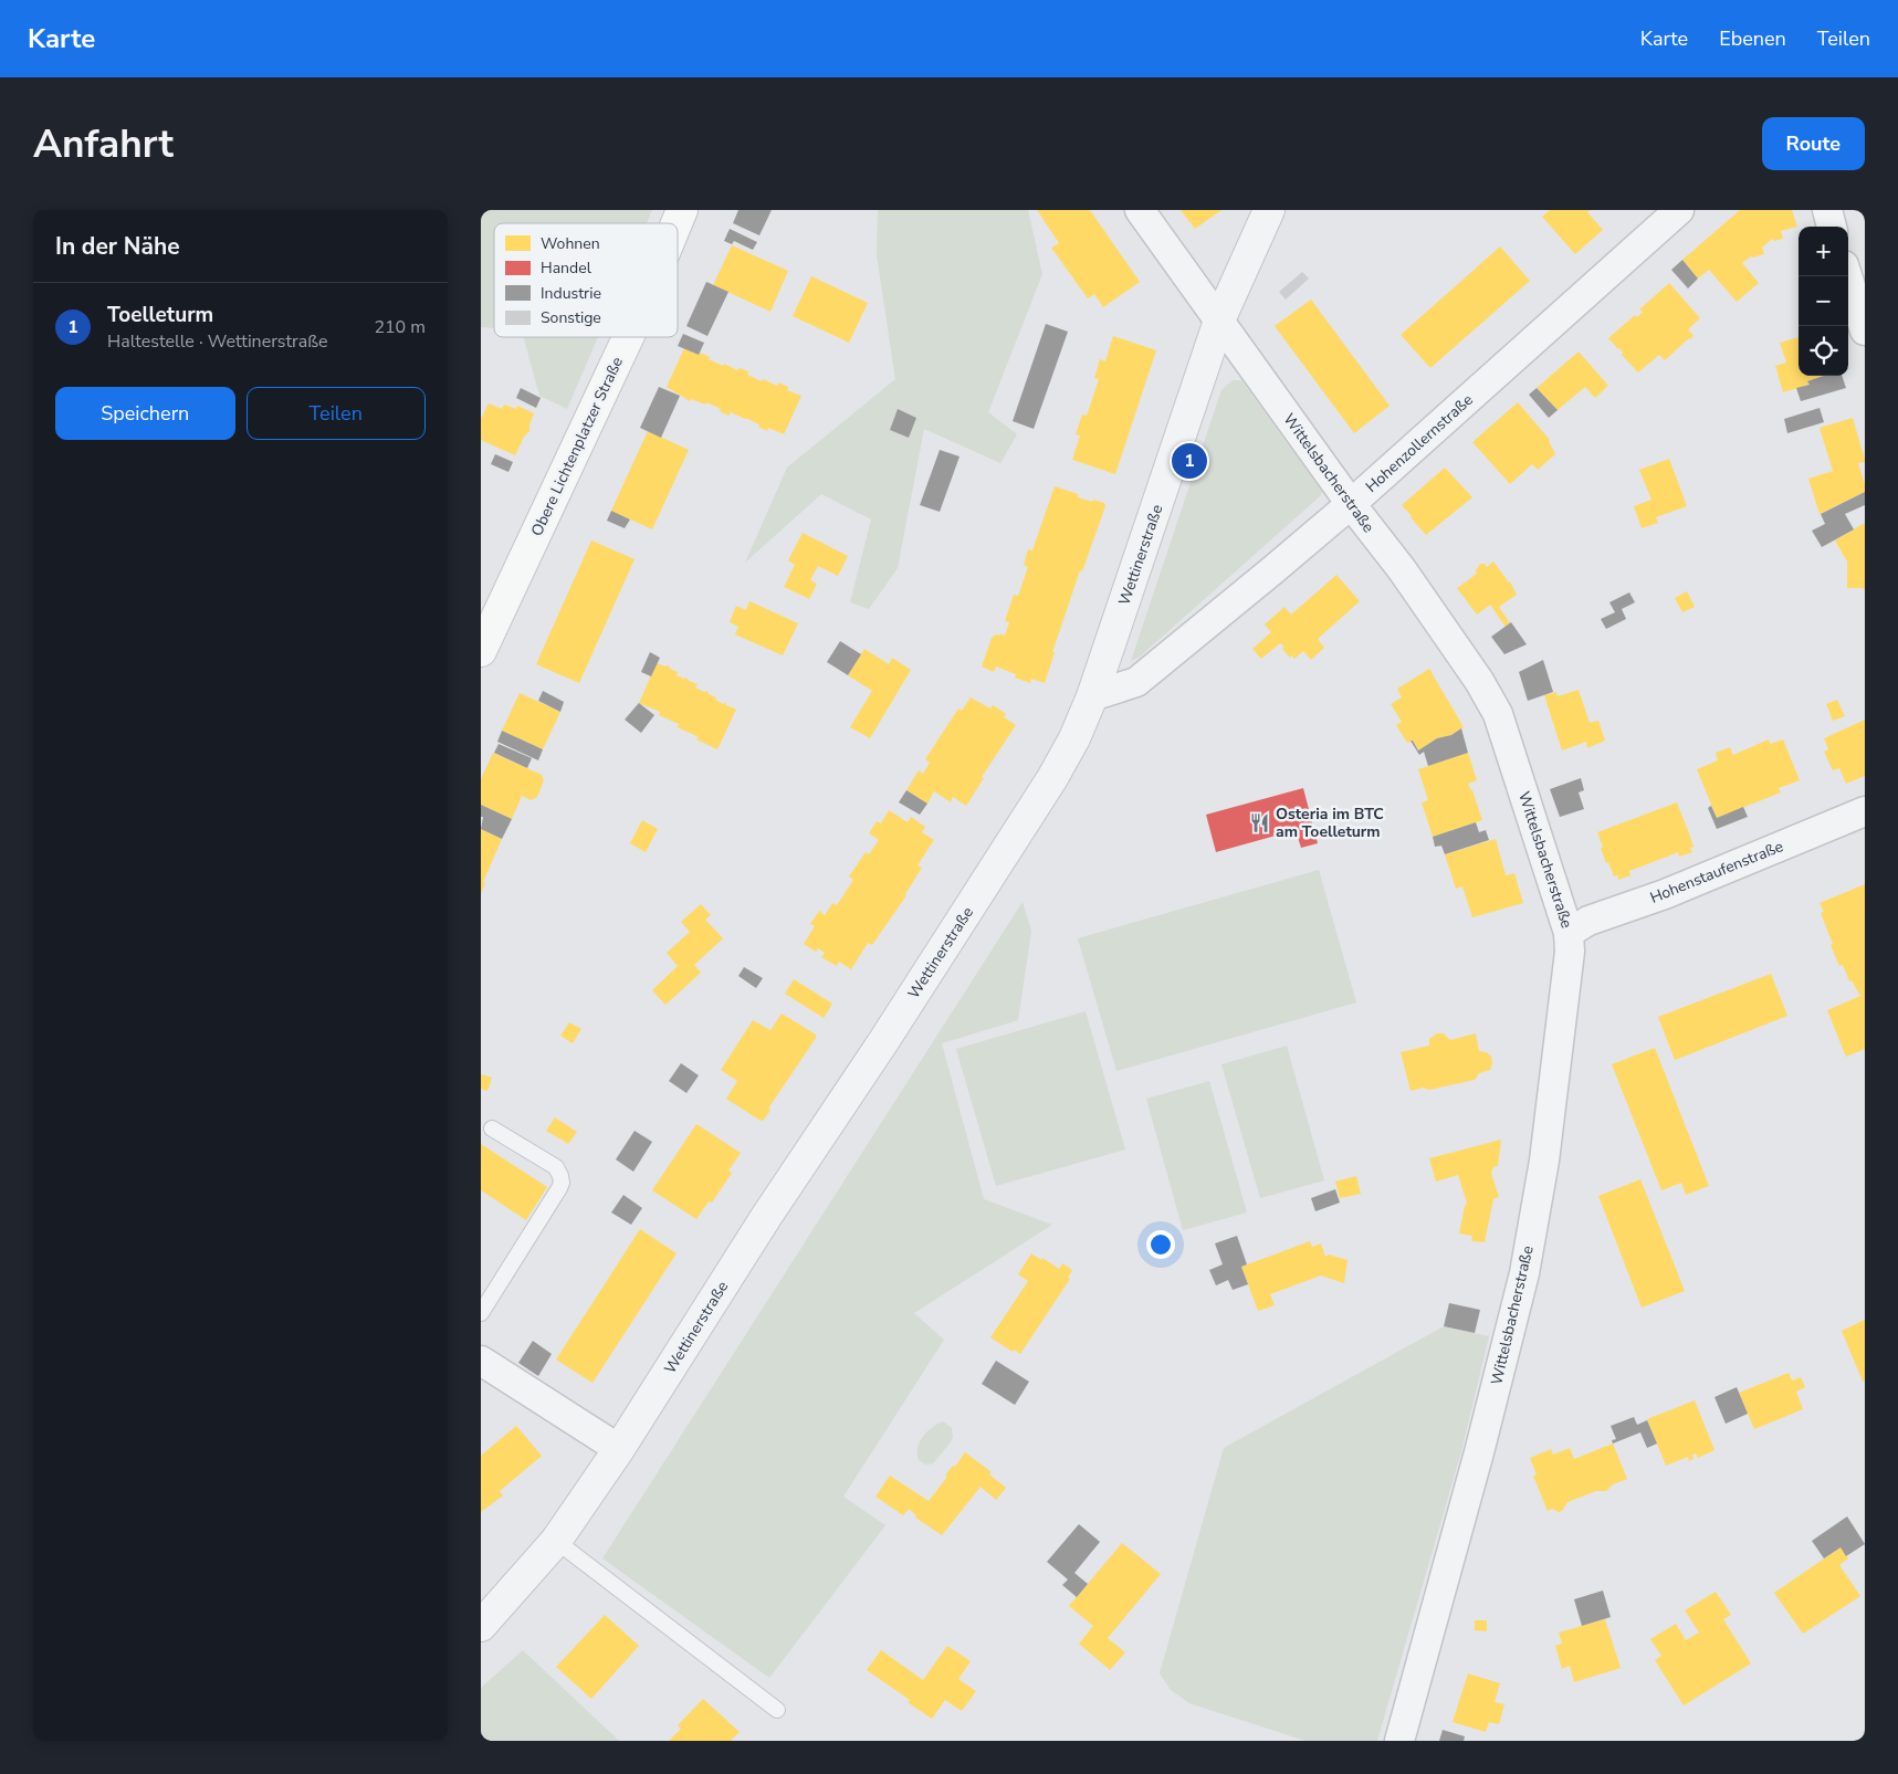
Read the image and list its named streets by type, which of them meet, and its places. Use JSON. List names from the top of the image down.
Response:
{
  "streets": {
    "main road": ["Obere Lichtenplatzer Straße"],
    "street": [
      "Hohenzollernstraße",
      "Wittelsbacherstraße",
      "Wettinerstraße",
      "Hohenstaufenstraße"
    ]
  },
  "crossings": [
    ["Hohenzollernstraße", "Wittelsbacherstraße"],
    ["Hohenzollernstraße", "Wettinerstraße"],
    ["Wittelsbacherstraße", "Wettinerstraße"],
    ["Wittelsbacherstraße", "Hohenstaufenstraße"]
  ],
  "places": {
    "restaurant": ["Osteria im BTC am Toelleturm"]
  },
  "legend": [
    "Wohnen",
    "Handel",
    "Industrie",
    "Sonstige"
  ],
  "page": {
    "header": "Karte",
    "nav": ["Karte", "Ebenen", "Teilen"],
    "buttons": [
      "Route",
      ["Speichern", "Teilen"]
    ],
    "title": "Anfahrt",
    "heading": "In der Nähe",
    "map_buttons": ["+", "−"],
    "list": [
      {
        "mark": "1",
        "name": "Toelleturm",
        "note": "Haltestelle · Wettinerstraße",
        "value": "210 m"
      }
    ],
    "pins": "1"
  }
}
